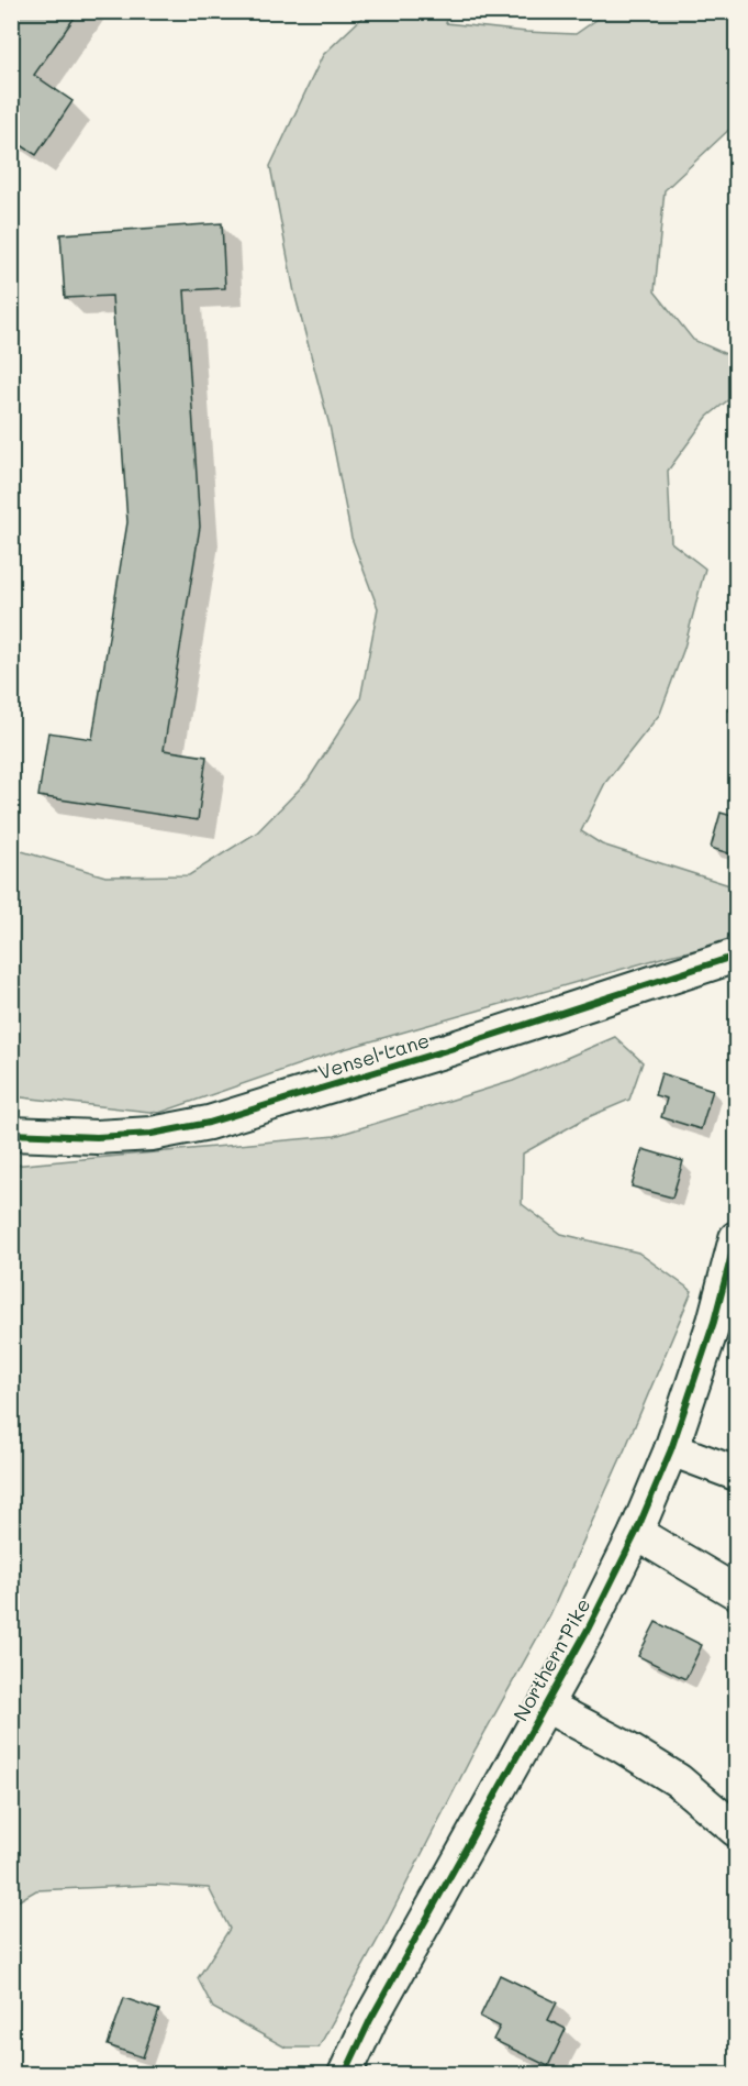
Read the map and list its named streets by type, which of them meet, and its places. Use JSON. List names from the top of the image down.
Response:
{
  "streets": {
    "street": ["Vensel Lane", "Northern Pike"]
  }
}
